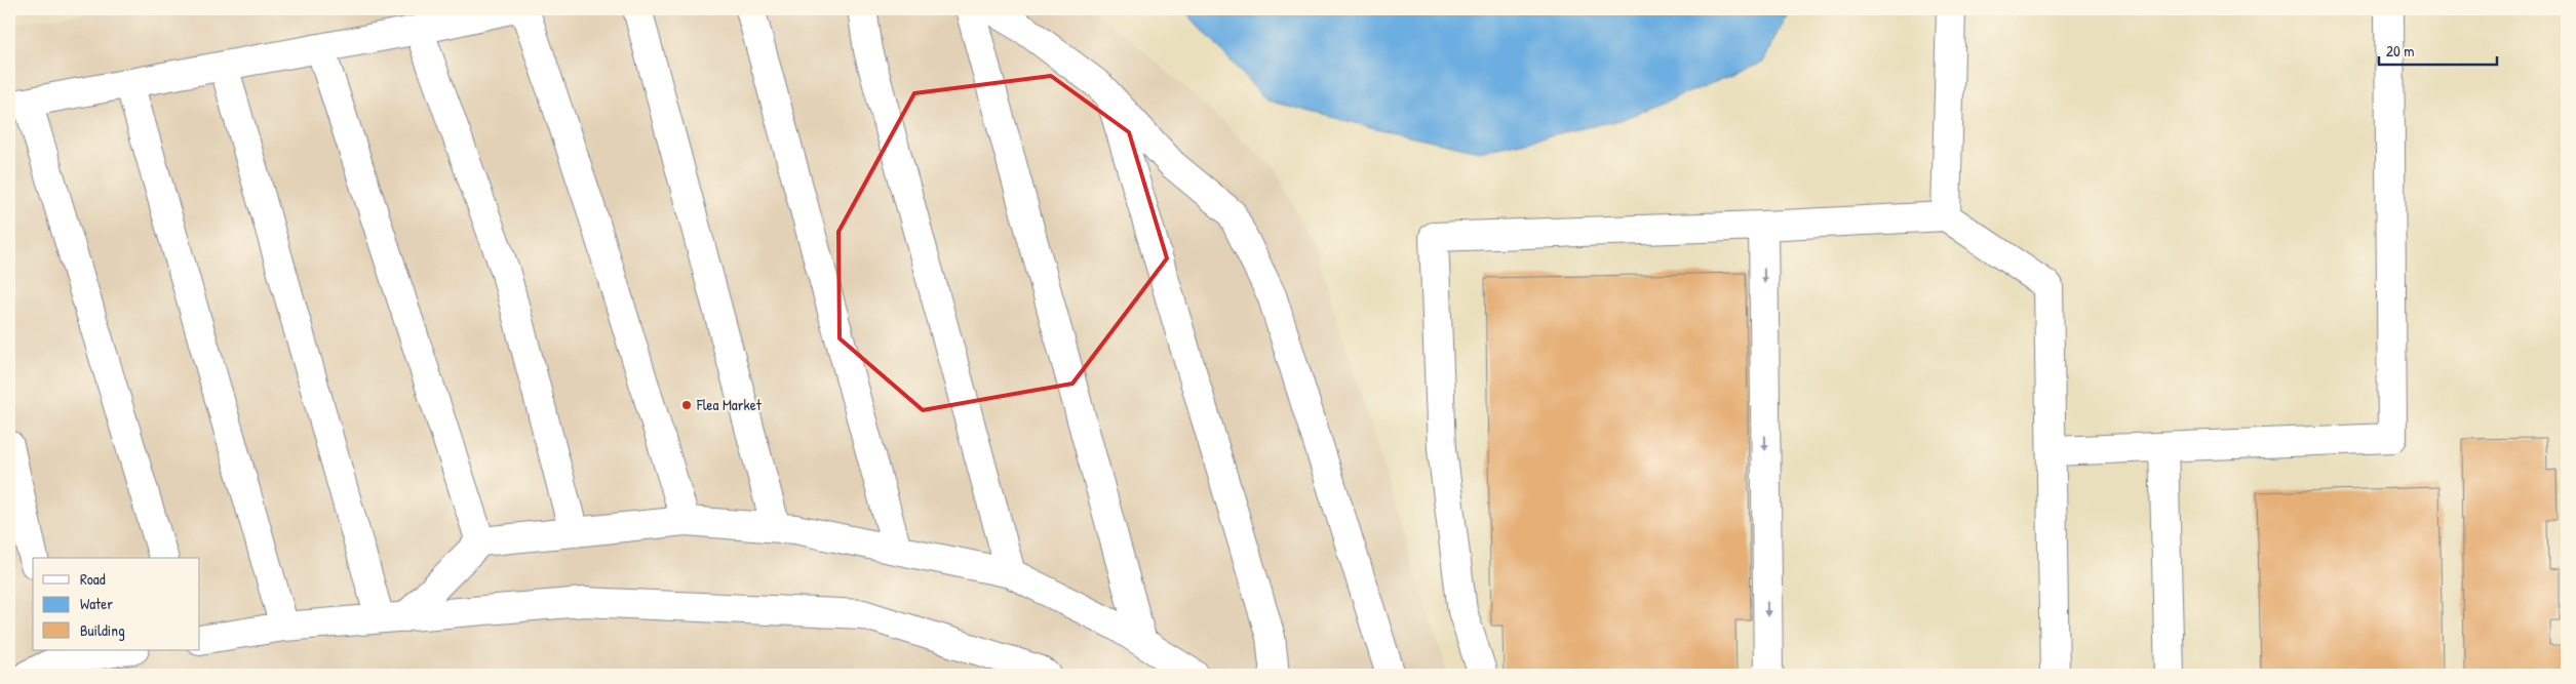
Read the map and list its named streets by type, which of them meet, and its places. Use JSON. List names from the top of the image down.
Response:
{
  "places": ["Flea Market"],
  "legend": ["Road", "Water", "Building"],
  "scale_bar": "20 m"
}
